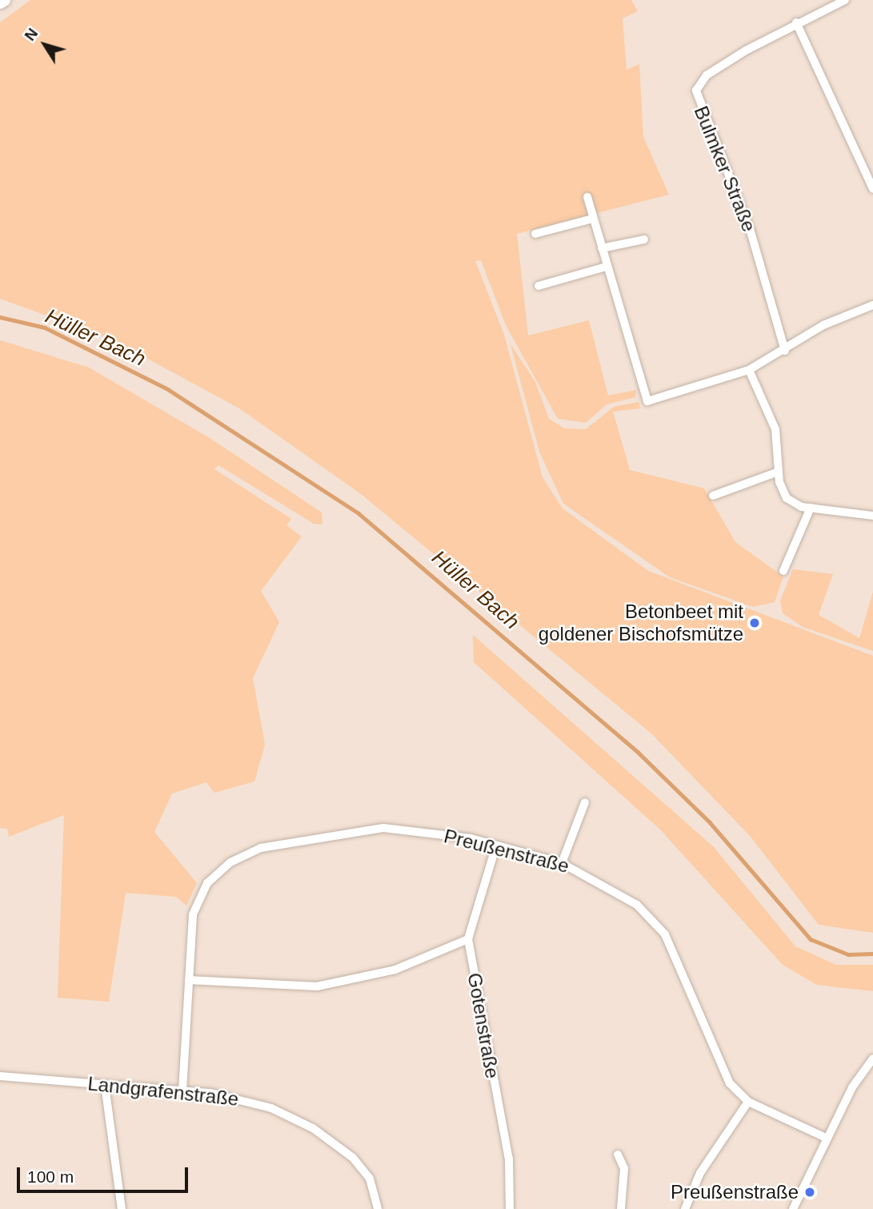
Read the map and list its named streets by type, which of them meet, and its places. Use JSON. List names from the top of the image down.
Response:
{
  "streets": {
    "street": [
      "Bulmker Straße",
      "Preußenstraße",
      "Gotenstraße",
      "Landgrafenstraße"
    ]
  },
  "crossings": [
    ["Preußenstraße", "Gotenstraße"],
    ["Preußenstraße", "Landgrafenstraße"]
  ],
  "water": ["Hüller Bach"],
  "places": ["Betonbeet mit goldener Bischofsmütze", "Preußenstraße"],
  "scale_bar": "100 m",
  "north": "top left"
}
